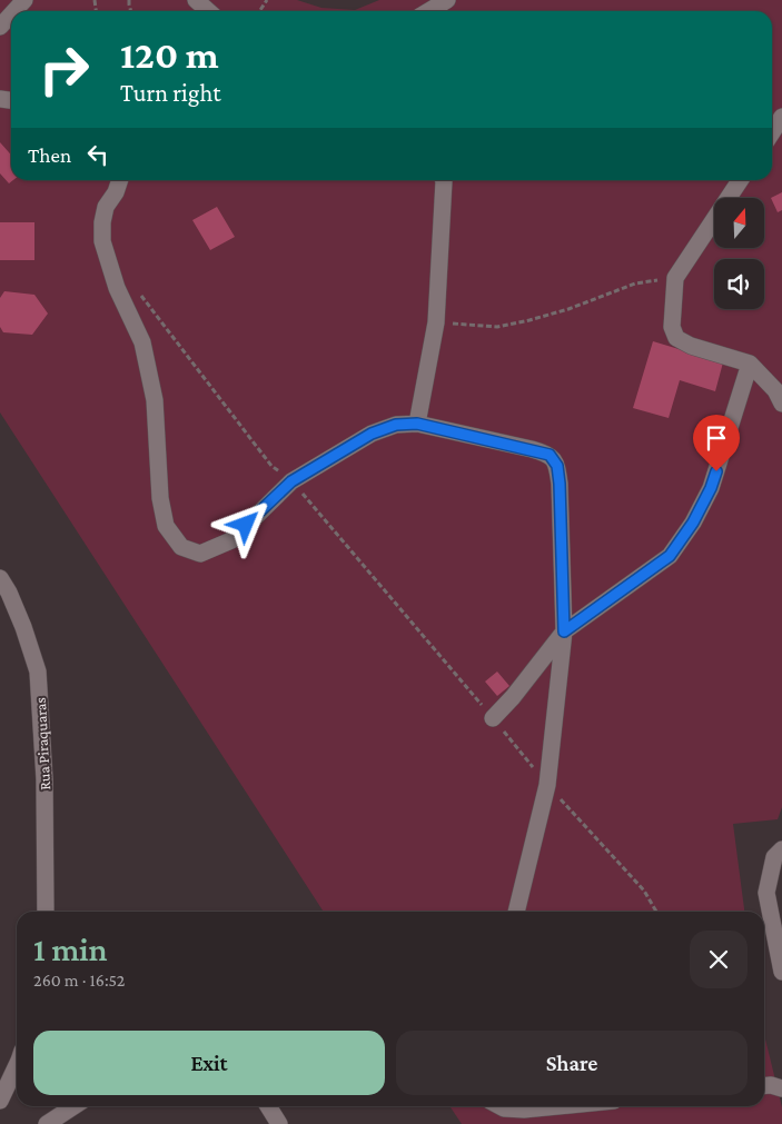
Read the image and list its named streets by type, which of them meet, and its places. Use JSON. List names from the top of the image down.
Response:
{
  "streets": {
    "street": ["Rua Piraquaras"]
  },
  "north": "top",
  "page": {
    "turn": ["120 m", "Turn right"],
    "then": "Then",
    "heading": ["1 min", "260 m · 16:52"],
    "buttons": ["Exit", "Share"]
  }
}
